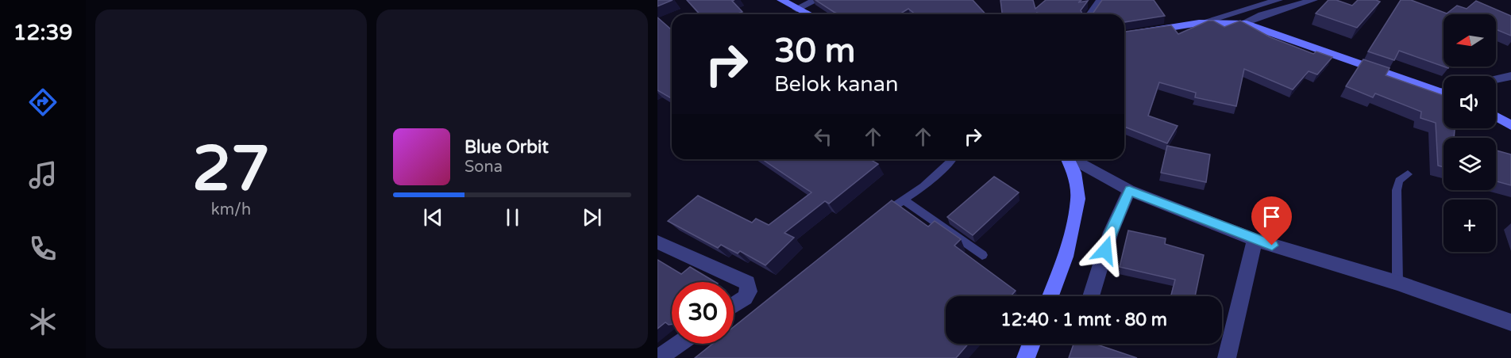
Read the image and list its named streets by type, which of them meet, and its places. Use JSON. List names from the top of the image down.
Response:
{
  "north": "left",
  "page": {
    "tabs": "12:39",
    "tile": ["27", "km/h"],
    "map_buttons": "+",
    "turn": ["30 m", "Belok kanan"],
    "song": ["Blue Orbit", "Sona"],
    "limit": "30",
    "trip": "12:40 · 1 mnt · 80 m"
  }
}
